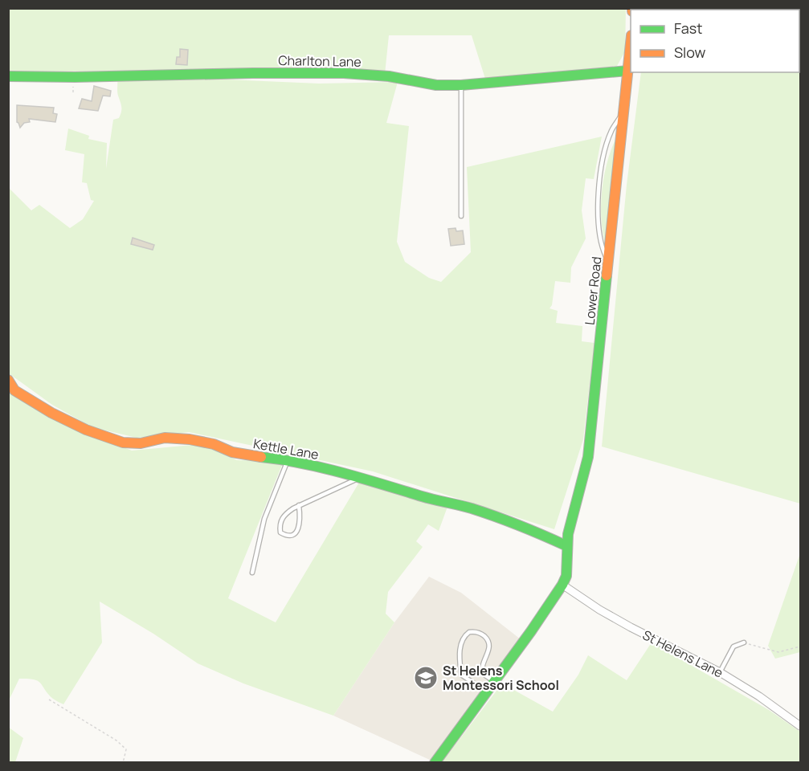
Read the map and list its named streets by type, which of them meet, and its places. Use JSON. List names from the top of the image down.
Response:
{
  "streets": {
    "street": [
      "Charlton Lane",
      "Lower Road",
      "Kettle Lane",
      "St Helens Lane"
    ]
  },
  "crossings": [
    ["Charlton Lane", "Lower Road"],
    ["Lower Road", "Kettle Lane"],
    ["Lower Road", "St Helens Lane"]
  ],
  "places": {
    "school or university": ["St Helens Montessori School"]
  },
  "legend": ["Fast", "Slow"]
}
